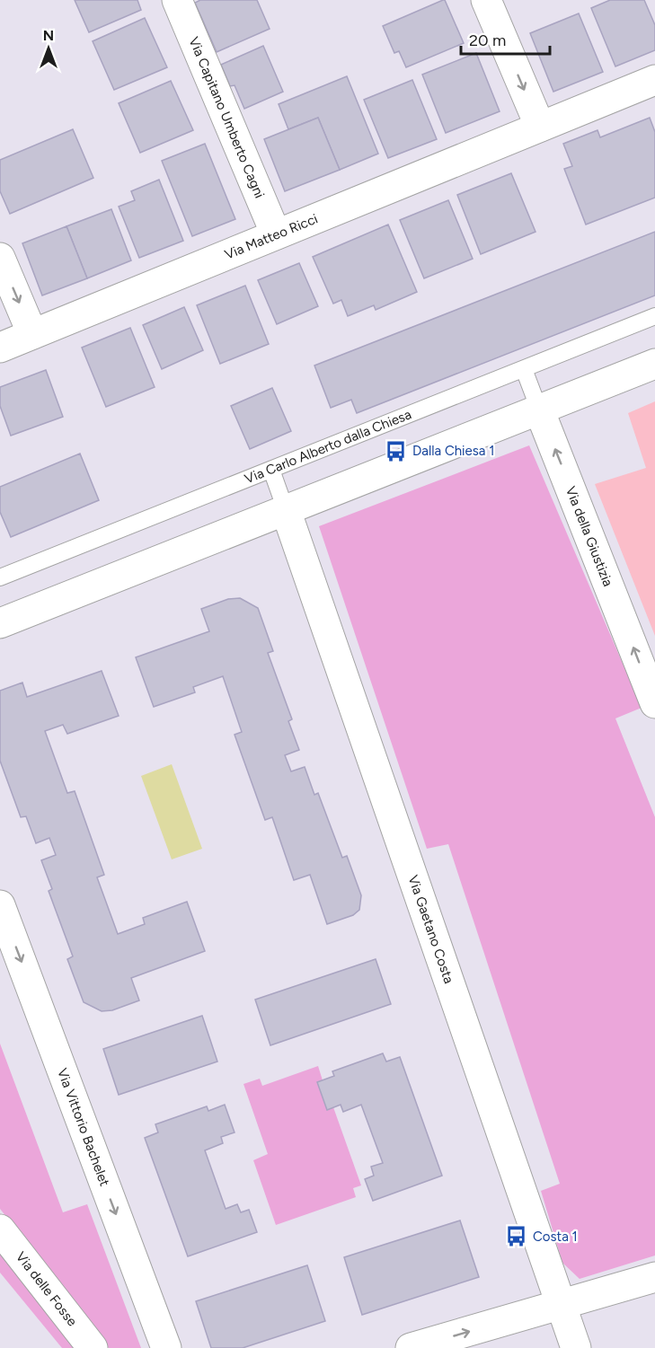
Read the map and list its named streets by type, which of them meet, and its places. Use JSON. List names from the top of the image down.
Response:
{
  "streets": {
    "street": [
      "Via Capitano Umberto Cagni",
      "Via Matteo Ricci",
      "Via della Giustizia",
      "Via Gaetano Costa",
      "Via Vittorio Bachelet",
      "Via delle Fosse"
    ],
    "lane": ["Via Carlo Alberto dalla Chiesa"]
  },
  "crossings": [
    ["Via Capitano Umberto Cagni", "Via Matteo Ricci"],
    ["Via Carlo Alberto dalla Chiesa", "Via della Giustizia"]
  ],
  "one_way": ["Via della Giustizia", "Via Vittorio Bachelet"],
  "places": {
    "bus stop": ["Dalla Chiesa 1", "Costa 1"]
  },
  "scale_bar": "20 m",
  "north": "top"
}
